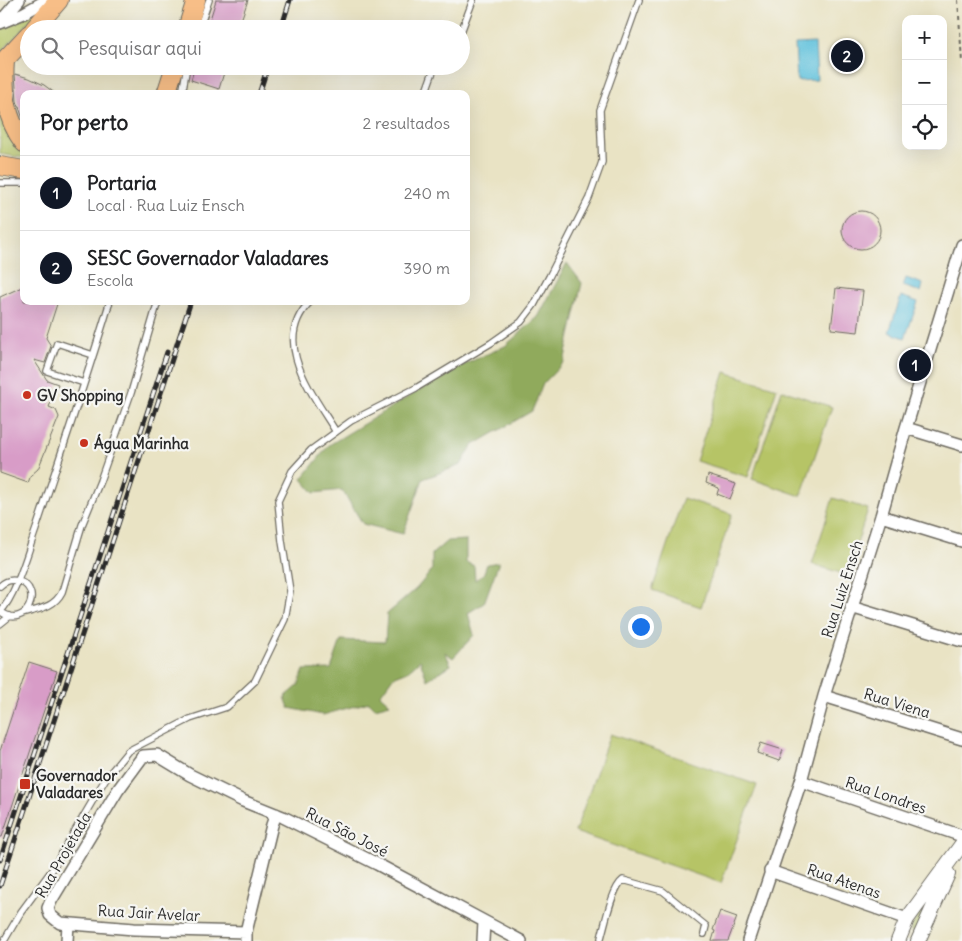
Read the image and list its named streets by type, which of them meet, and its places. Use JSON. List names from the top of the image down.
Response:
{
  "streets": {
    "street": [
      "Rua Luiz Ensch",
      "Rua Viena",
      "Rua Londres",
      "Rua São José",
      "Rua Projetada",
      "Rua Atenas",
      "Rua Jair Avelar"
    ]
  },
  "crossings": [
    ["Rua Luiz Ensch", "Rua Viena"],
    ["Rua Luiz Ensch", "Rua Londres"],
    ["Rua Luiz Ensch", "Rua Atenas"],
    ["Rua São José", "Rua Projetada"],
    ["Rua Projetada", "Rua Jair Avelar"]
  ],
  "places": {
    "other": ["GV Shopping", "Água Marinha"],
    "transit": ["Governador Valadares"]
  },
  "page": {
    "map_buttons": ["+", "−"],
    "search": "Pesquisar aqui",
    "pins": ["2", "1"],
    "heading": ["Por perto", "2 resultados"],
    "list": [
      {
        "mark": "1",
        "name": "Portaria",
        "note": "Local · Rua Luiz Ensch",
        "value": "240 m"
      },
      {
        "mark": "2",
        "name": "SESC Governador Valadares",
        "note": "Escola",
        "value": "390 m"
      }
    ]
  }
}
